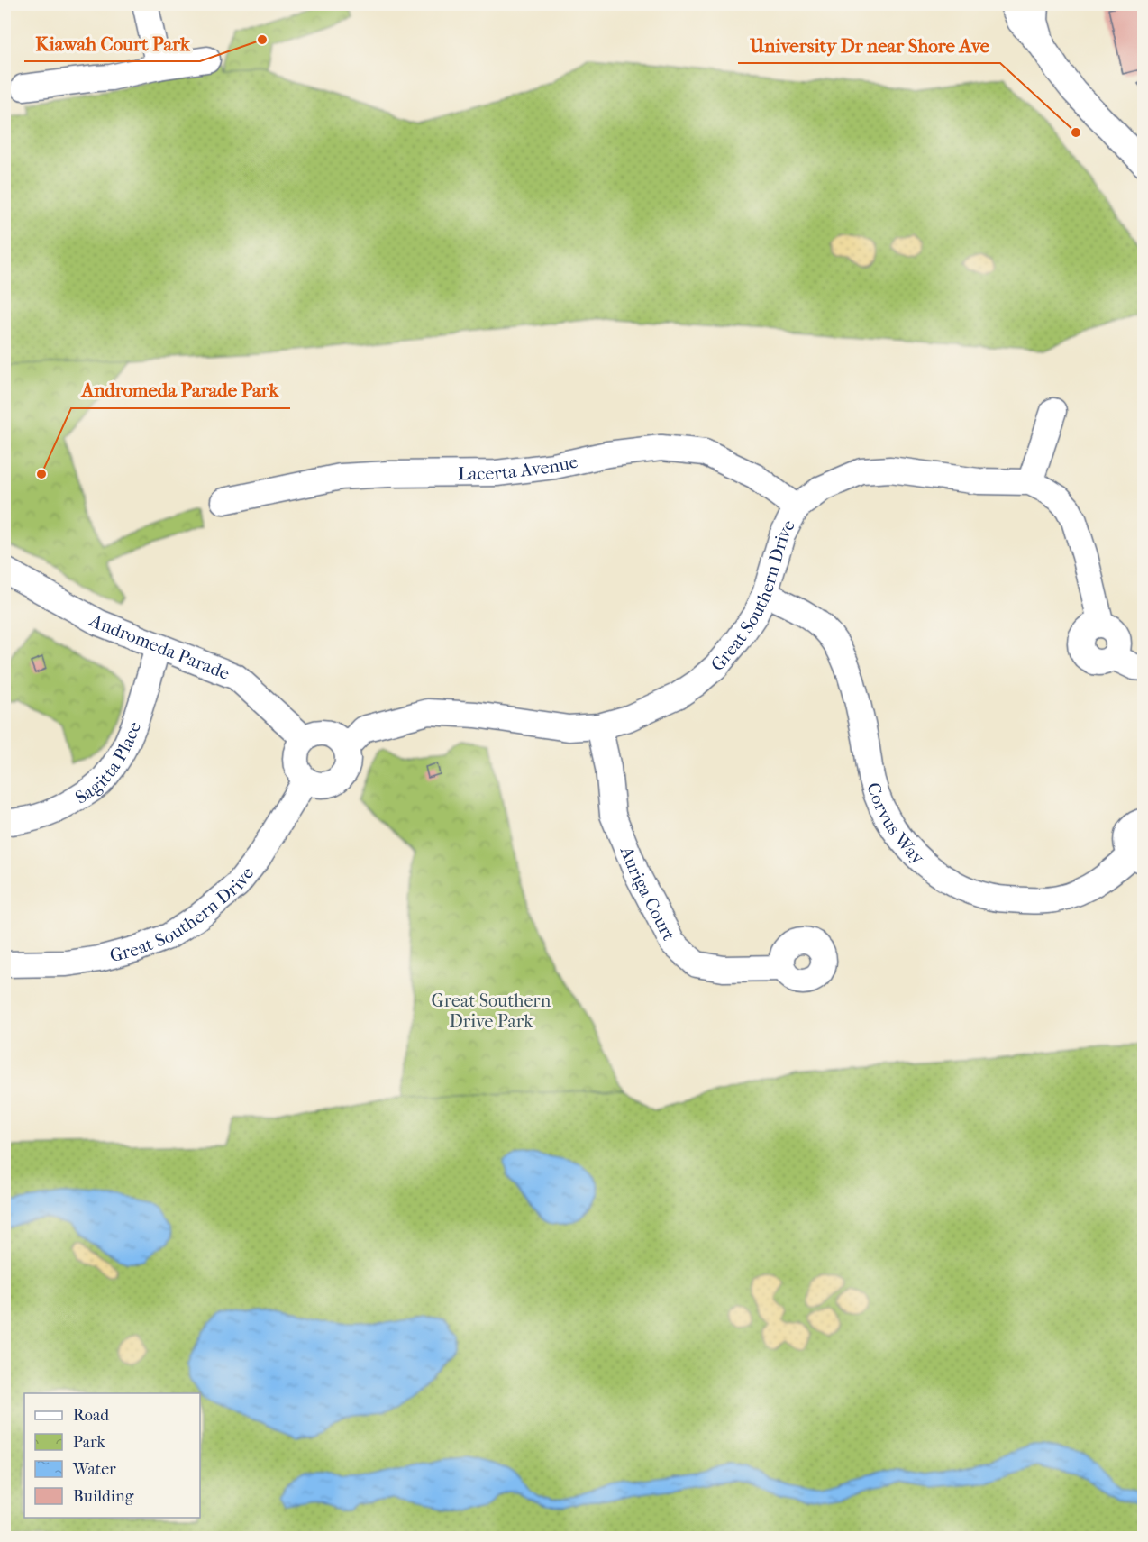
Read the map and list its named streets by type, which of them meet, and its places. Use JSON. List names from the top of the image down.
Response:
{
  "streets": {
    "street": [
      "Lacerta Avenue",
      "Great Southern Drive",
      "Andromeda Parade",
      "Sagitta Place",
      "Corvus Way",
      "Auriga Court"
    ]
  },
  "crossings": [
    ["Lacerta Avenue", "Great Southern Drive"],
    ["Great Southern Drive", "Andromeda Parade"],
    ["Great Southern Drive", "Corvus Way"],
    ["Great Southern Drive", "Auriga Court"],
    ["Andromeda Parade", "Sagitta Place"]
  ],
  "parks": ["Great Southern Drive Park"],
  "places": ["Kiawah Court Park", "University Dr near Shore Ave", "Andromeda Parade Park"],
  "legend": [
    "Road",
    "Park",
    "Water",
    "Building"
  ]
}
